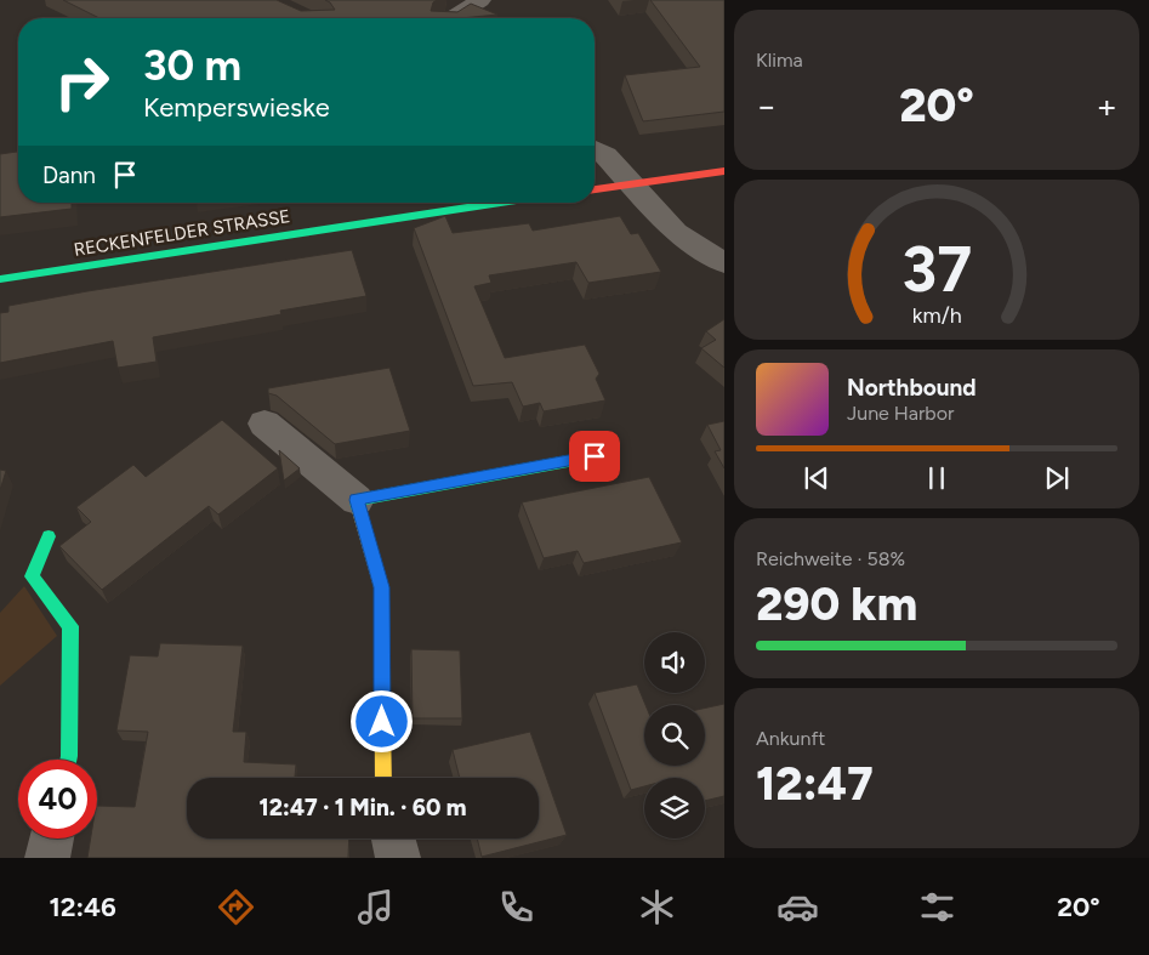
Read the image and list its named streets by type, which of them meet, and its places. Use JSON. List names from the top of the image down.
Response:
{
  "streets": {
    "street": ["RECKENFELDER STRASSE"]
  },
  "page": {
    "tile": [
      "Klima",
      ["Reichweite · 58%", "290 km"],
      ["Ankunft", "12:47"]
    ],
    "turn": ["30 m", "Kemperswieske"],
    "heat": ["−", "20°", "+"],
    "then": "Dann",
    "song": ["Northbound", "June Harbor"],
    "limit": "40",
    "trip": "12:47 · 1 Min. · 60 m",
    "tabs": ["12:46", "20°"],
    "gauge": ["37", "km/h"]
  }
}
